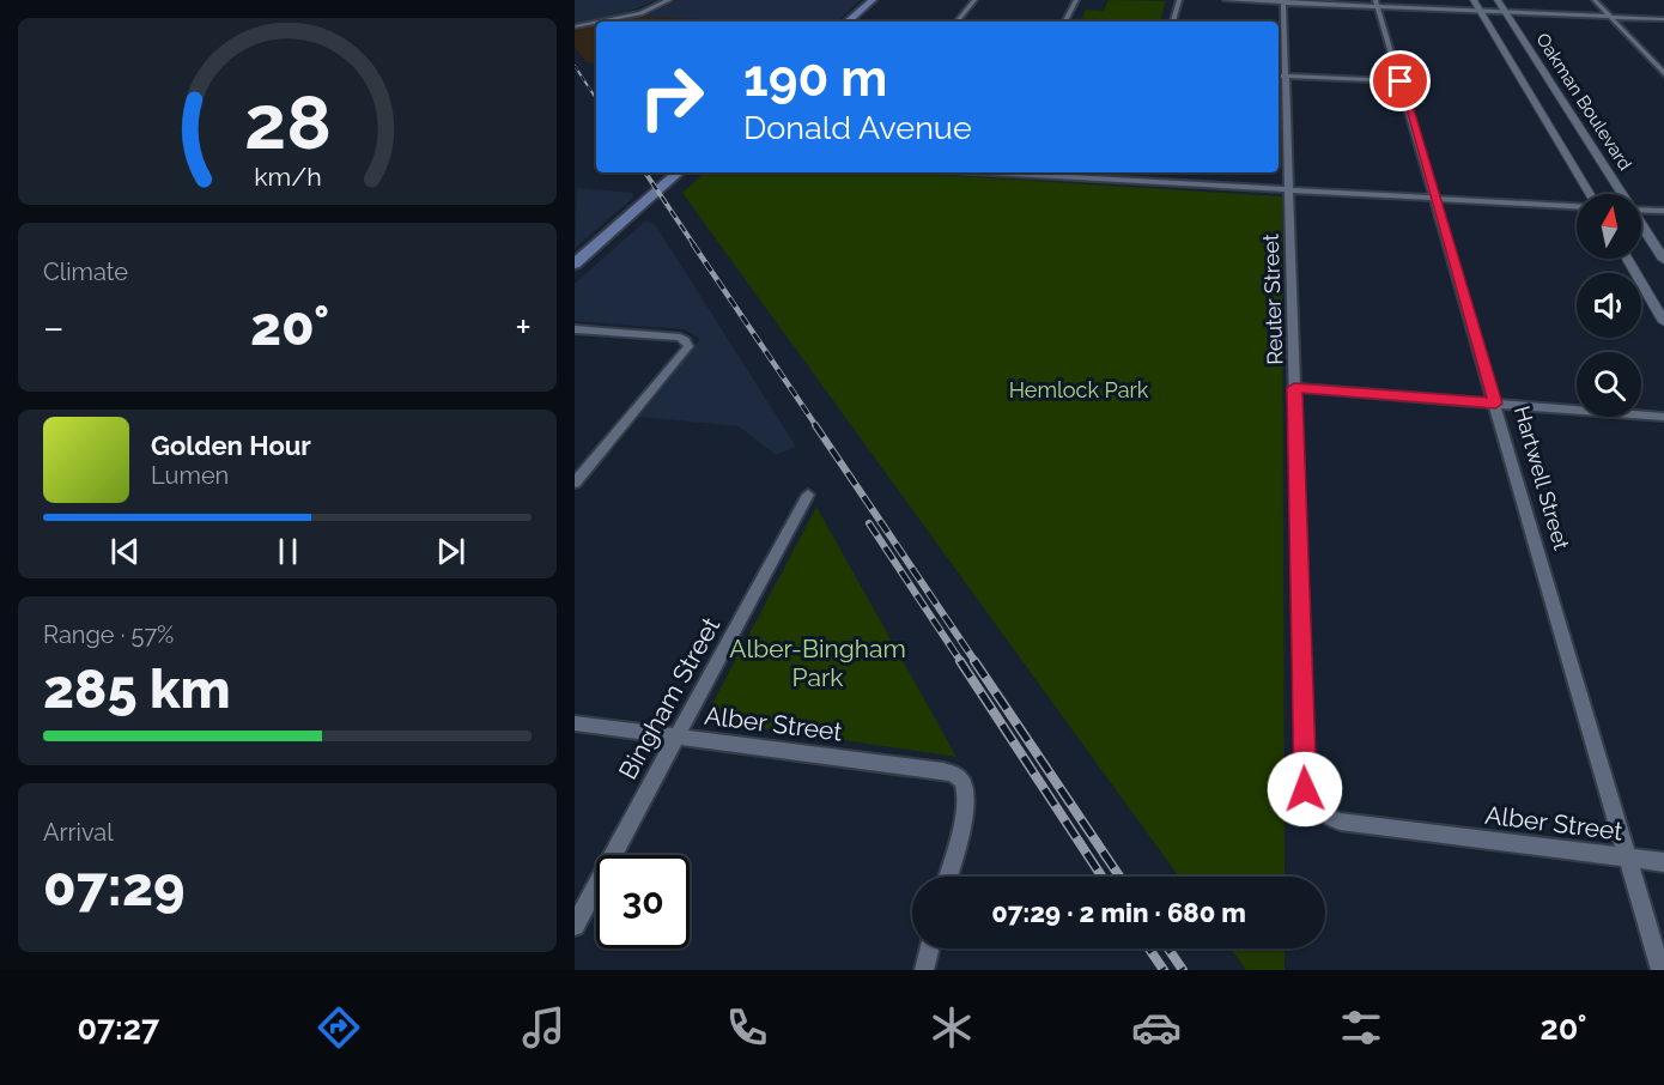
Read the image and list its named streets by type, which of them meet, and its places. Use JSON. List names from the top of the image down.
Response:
{
  "streets": {
    "street": [
      "Oakman Boulevard",
      "Reuter Street",
      "Hartwell Street",
      "Bingham Street",
      "Alber Street"
    ]
  },
  "crossings": [
    ["Reuter Street", "Alber Street"],
    ["Hartwell Street", "Alber Street"],
    ["Bingham Street", "Alber Street"]
  ],
  "parks": ["Hemlock Park", "Alber-Bingham Park"],
  "north": "top",
  "page": {
    "turn": ["190 m", "Donald Avenue"],
    "tile": [
      "Climate",
      ["Range · 57%", "285 km"],
      ["Arrival", "07:29"]
    ],
    "heat": ["−", "20°", "+"],
    "song": ["Golden Hour", "Lumen"],
    "limit": "30",
    "trip": "07:29 · 2 min · 680 m",
    "tabs": ["07:27", "20°"],
    "gauge": ["28", "km/h"]
  }
}
